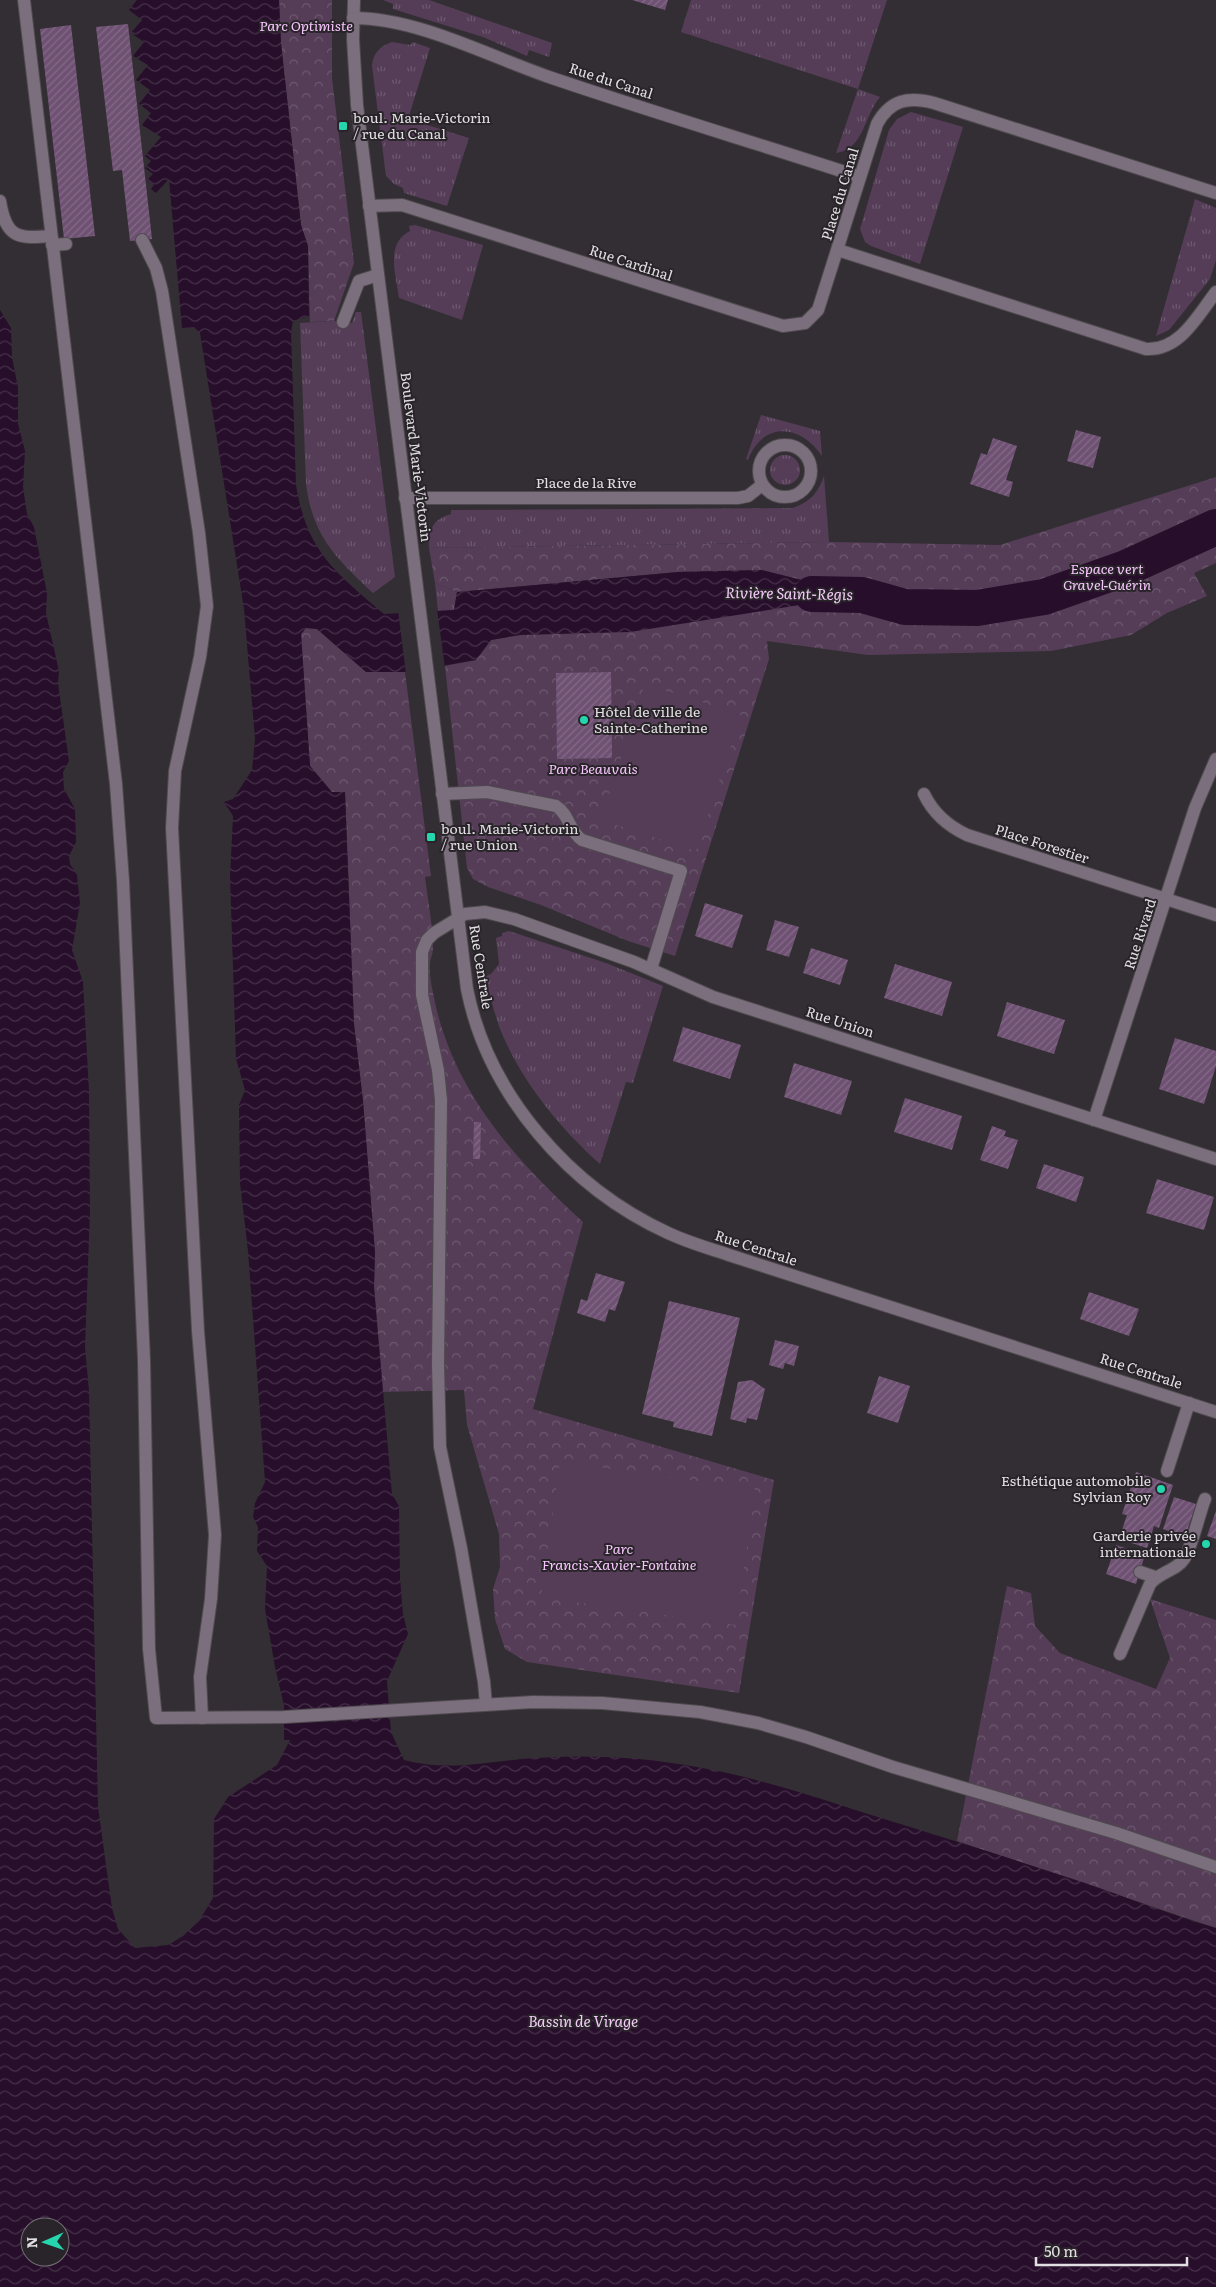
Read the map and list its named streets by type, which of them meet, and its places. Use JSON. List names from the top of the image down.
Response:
{
  "streets": {
    "street": [
      "Rue du Canal",
      "Place du Canal",
      "Rue Cardinal",
      "Boulevard Marie-Victorin",
      "Place de la Rive",
      "Place Forestier",
      "Rue Rivard",
      "Rue Centrale",
      "Rue Union"
    ]
  },
  "crossings": [
    ["Rue du Canal", "Place du Canal"],
    ["Rue du Canal", "Boulevard Marie-Victorin"],
    ["Place du Canal", "Rue Cardinal"],
    ["Rue Cardinal", "Boulevard Marie-Victorin"],
    ["Boulevard Marie-Victorin", "Place de la Rive"],
    ["Boulevard Marie-Victorin", "Rue Centrale"],
    ["Boulevard Marie-Victorin", "Rue Union"],
    ["Place Forestier", "Rue Rivard"],
    ["Rue Rivard", "Rue Union"],
    ["Rue Centrale", "Rue Union"]
  ],
  "water": ["Rivière Saint-Régis", "Bassin de Virage"],
  "parks": [
    "Parc Optimiste",
    "Espace vert Gravel-Guérin",
    "Parc Beauvais",
    "Parc Francis-Xavier-Fontaine"
  ],
  "places": {
    "transit": ["boul. Marie-Victorin / rue du Canal", "boul. Marie-Victorin / rue Union"],
    "other": ["Hôtel de ville de Sainte-Catherine", "Esthétique automobile Sylvian Roy", "Garderie privée internationale"]
  },
  "scale_bar": "50 m",
  "north": "left"
}
